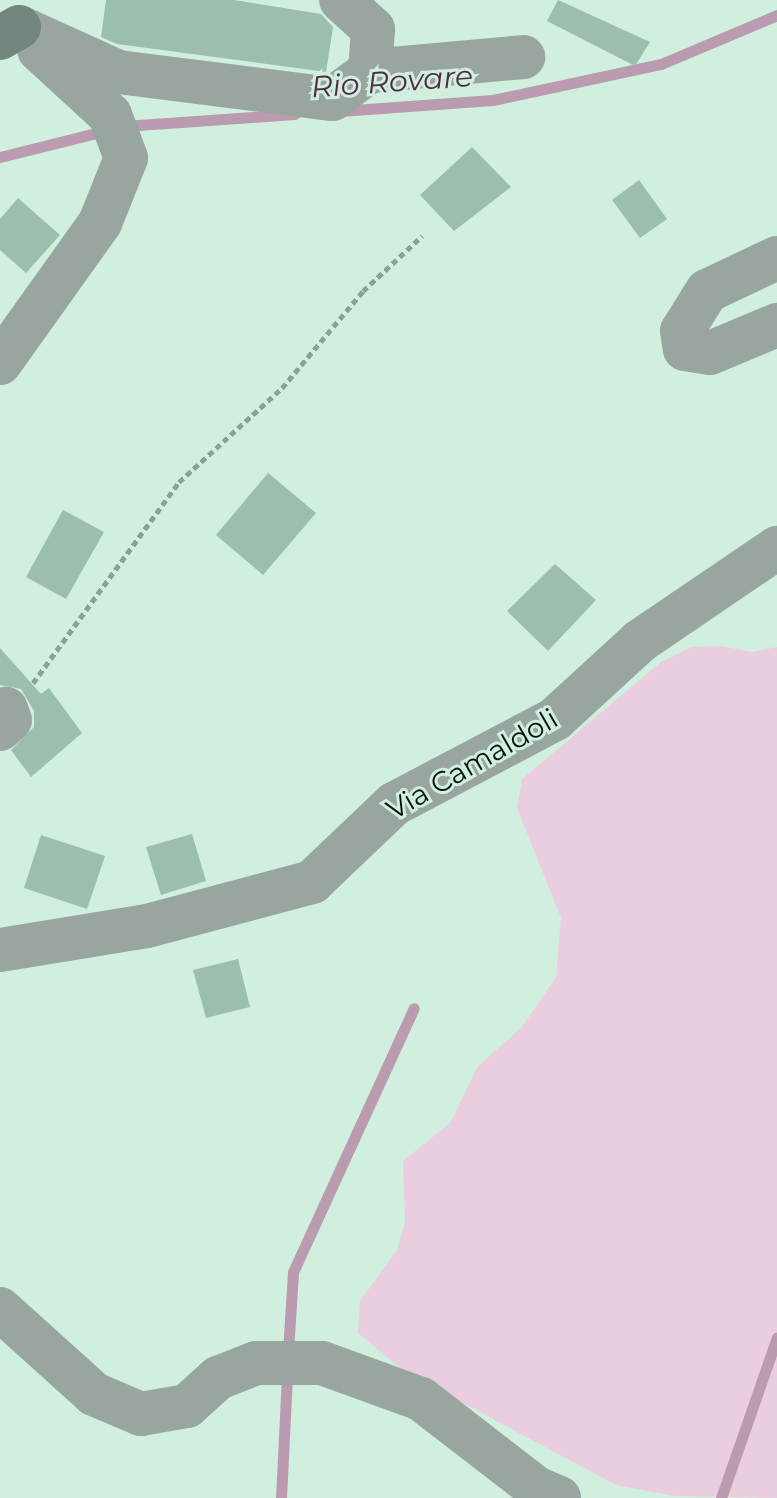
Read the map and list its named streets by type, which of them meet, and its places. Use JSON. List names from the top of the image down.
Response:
{
  "streets": {
    "street": ["Via Camaldoli"]
  },
  "water": ["Rio Rovare"]
}
